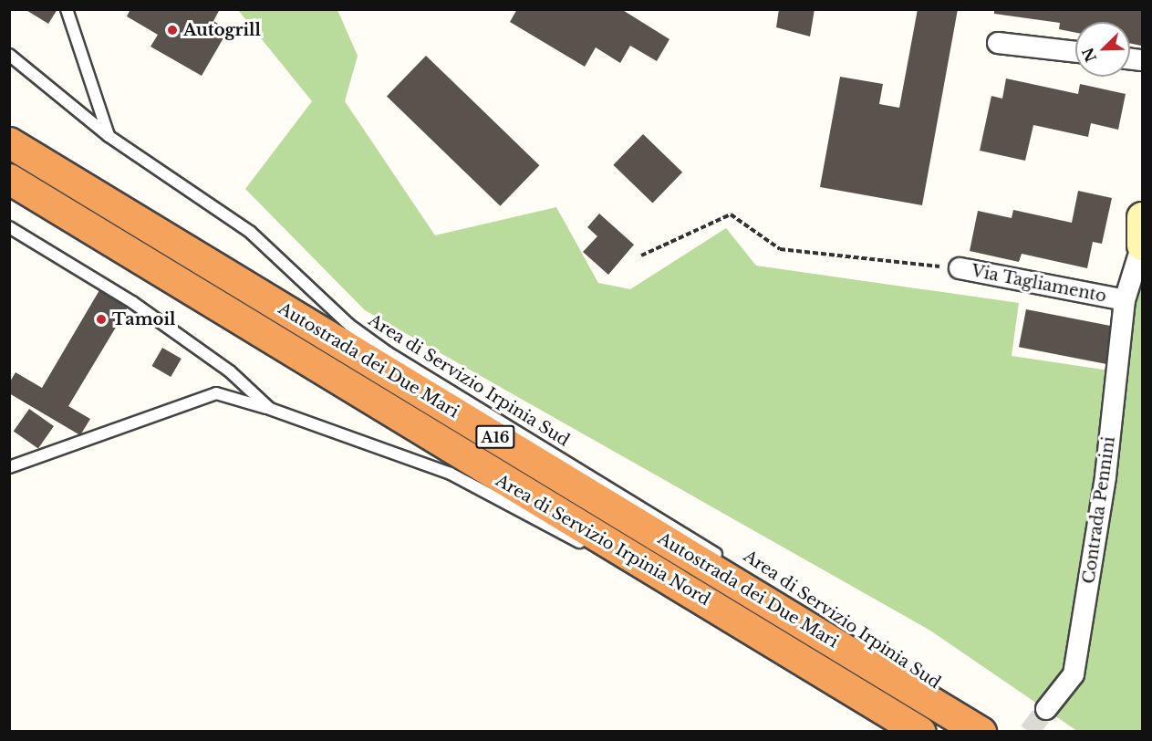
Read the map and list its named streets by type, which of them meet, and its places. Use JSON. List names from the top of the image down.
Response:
{
  "streets": {
    "highway": ["Autostrada dei Due Mari", "A16"],
    "main road": ["Via Tagliamento"],
    "street": ["Contrada Pennini"],
    "lane": ["Area di Servizio Irpinia Sud", "Area di Servizio Irpinia Nord"]
  },
  "crossings": [
    ["Via Tagliamento", "Contrada Pennini"],
    ["Autostrada dei Due Mari", "Area di Servizio Irpinia Sud"]
  ],
  "places": ["Autogrill", "Tamoil"],
  "north": "bottom left"
}
